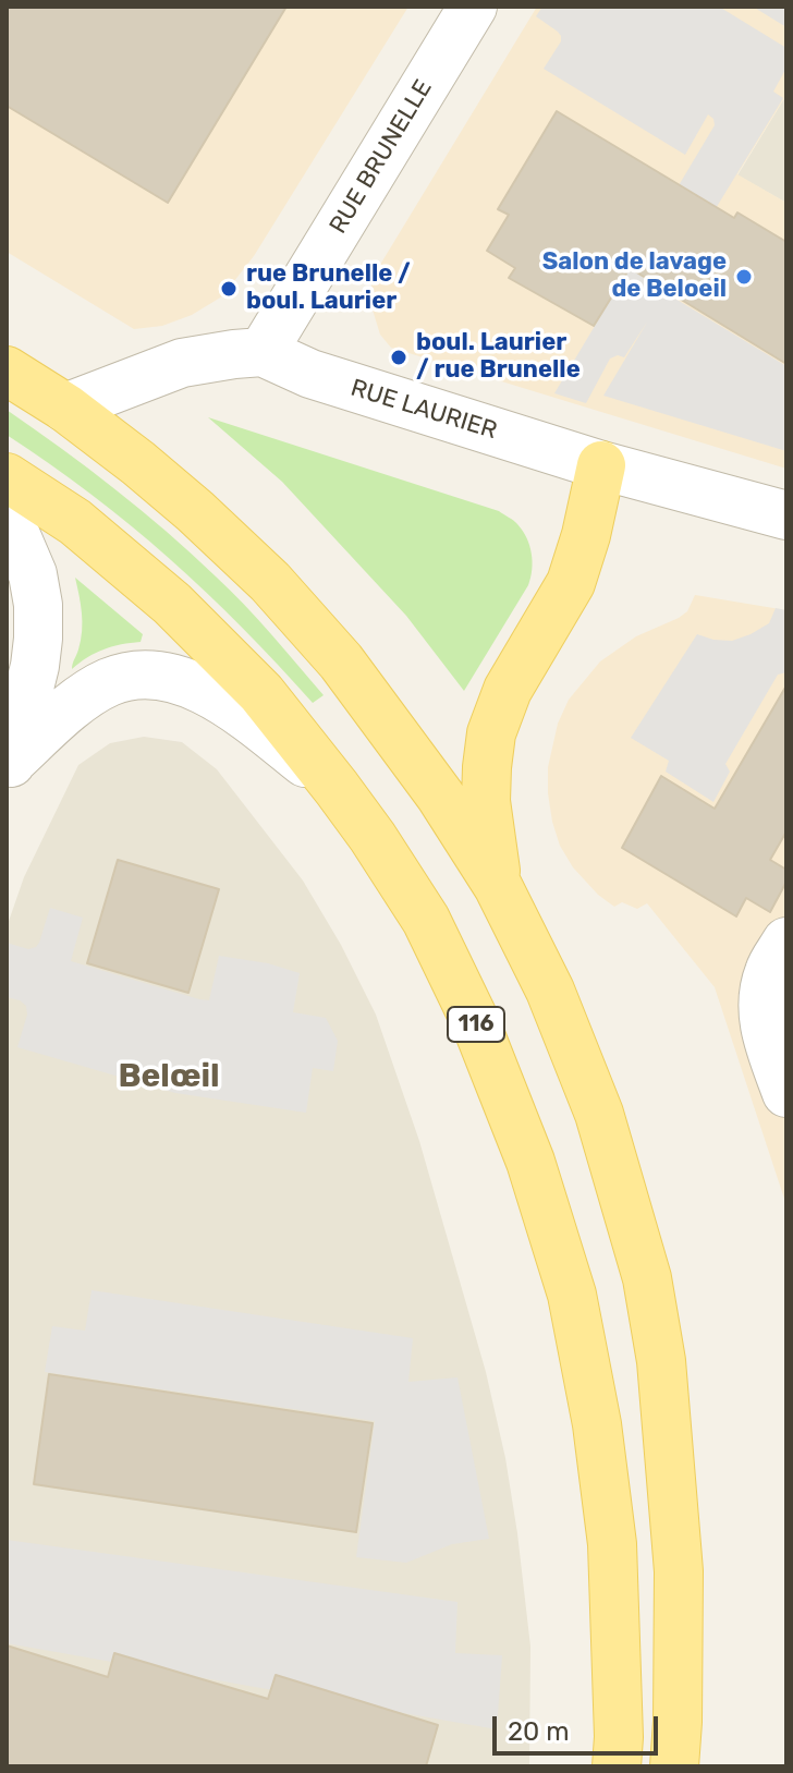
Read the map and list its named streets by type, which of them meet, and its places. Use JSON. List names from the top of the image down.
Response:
{
  "streets": {
    "main road": ["116"],
    "street": ["RUE BRUNELLE", "RUE LAURIER"]
  },
  "crossings": [
    ["RUE BRUNELLE", "RUE LAURIER"]
  ],
  "districts": ["Belœil"],
  "places": ["Salon de lavage de Beloeil", "rue Brunelle / boul. Laurier", "boul. Laurier / rue Brunelle"],
  "scale_bar": "20 m"
}
